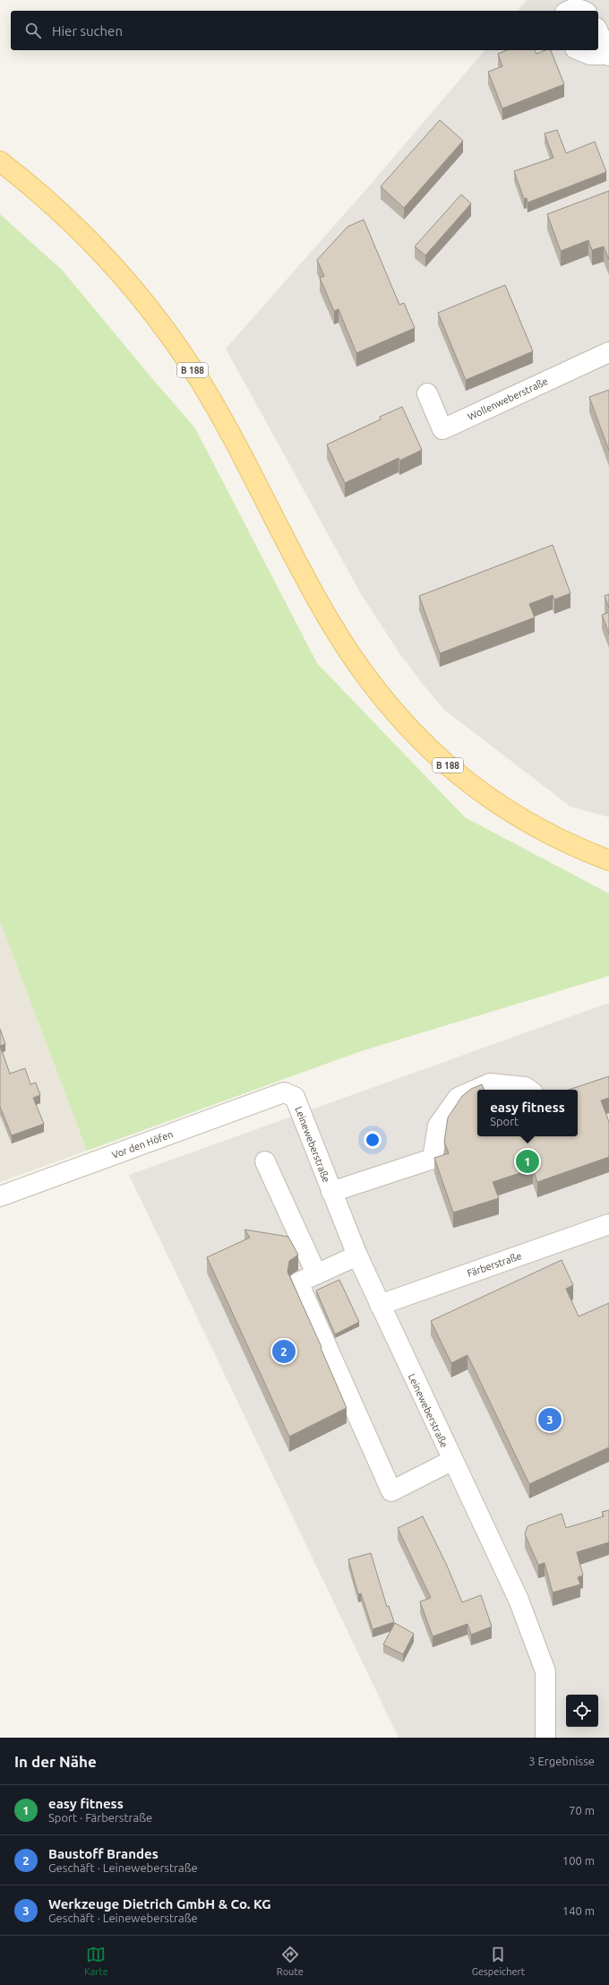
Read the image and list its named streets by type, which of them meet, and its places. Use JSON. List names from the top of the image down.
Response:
{
  "streets": {
    "main road": ["B 188"],
    "street": [
      "Wollenweberstraße",
      "Vor den Höfen",
      "Leineweberstraße",
      "Färberstraße"
    ]
  },
  "crossings": [
    ["Vor den Höfen", "Leineweberstraße"],
    ["Leineweberstraße", "Färberstraße"]
  ],
  "page": {
    "search": "Hier suchen",
    "popup": ["easy fitness", "Sport"],
    "pins": ["1", "2", "3"],
    "heading": ["In der Nähe", "3 Ergebnisse"],
    "list": [
      {
        "mark": "1",
        "name": "easy fitness",
        "note": "Sport · Färberstraße",
        "value": "70 m"
      },
      {
        "mark": "2",
        "name": "Baustoff Brandes",
        "note": "Geschäft · Leineweberstraße",
        "value": "100 m"
      },
      {
        "mark": "3",
        "name": "Werkzeuge Dietrich GmbH & Co. KG",
        "note": "Geschäft · Leineweberstraße",
        "value": "140 m"
      }
    ],
    "nav": ["Karte", "Route", "Gespeichert"]
  }
}
